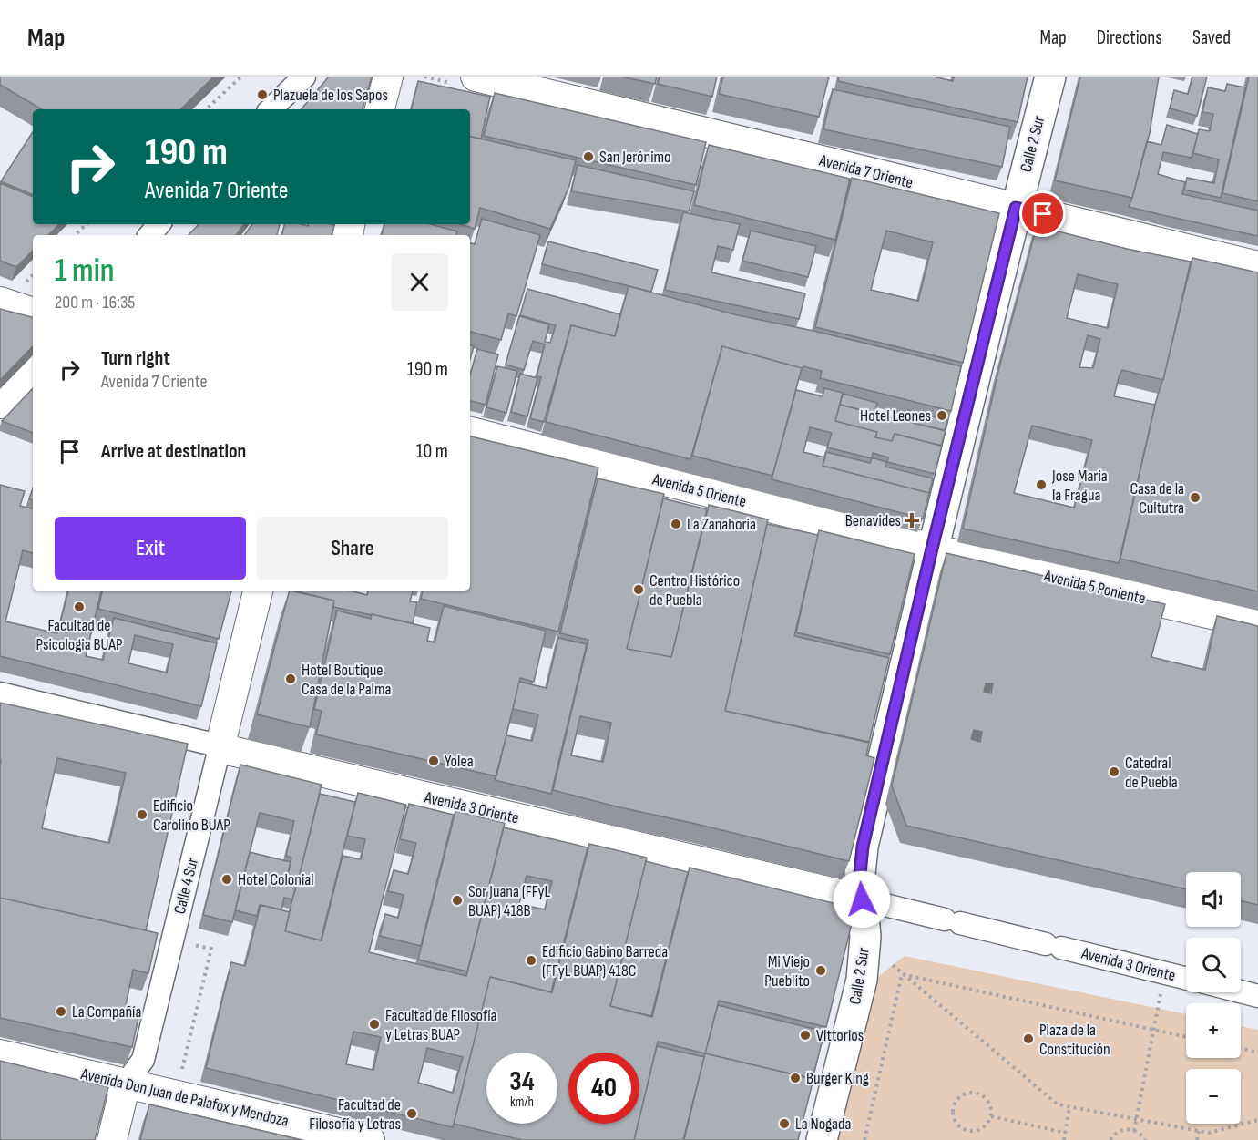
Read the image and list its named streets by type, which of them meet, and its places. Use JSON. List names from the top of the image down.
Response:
{
  "streets": {
    "street": [
      "Calle 2 Sur",
      "Avenida 7 Oriente",
      "Avenida 5 Oriente",
      "Avenida 5 Poniente",
      "Avenida 3 Oriente",
      "Calle 4 Sur",
      "Avenida Don Juan de Palafox y Mendoza"
    ]
  },
  "crossings": [
    ["Calle 2 Sur", "Avenida 7 Oriente"],
    ["Calle 2 Sur", "Avenida 5 Oriente"],
    ["Calle 2 Sur", "Avenida 5 Poniente"],
    ["Calle 2 Sur", "Avenida 3 Oriente"],
    ["Avenida 5 Oriente", "Avenida 5 Poniente"],
    ["Avenida 3 Oriente", "Calle 4 Sur"],
    ["Calle 4 Sur", "Avenida Don Juan de Palafox y Mendoza"]
  ],
  "places": {
    "other": [
      "Plazuela de los Sapos",
      "San Jerónimo",
      "Hotel Leones",
      "Jose Maria la Fragua",
      "Casa de la Cultutra",
      "La Zanahoria",
      "Centro Histórico de Puebla",
      "Facultad de Psicologia BUAP",
      "Hotel Boutique Casa de la Palma",
      "Yolea",
      "Catedral de Puebla",
      "Edificio Carolino BUAP",
      "Hotel Colonial",
      "Sor Juana (FFyL BUAP) 418B",
      "Edificio Gabino Barreda (FFyL BUAP) 418C",
      "Mi Viejo Pueblito",
      "La Compañía",
      "Facultad de Filosofía y Letras BUAP",
      "Vittorios",
      "Plaza de la Constitución",
      "Burger King",
      "Facultad de Filosofía y Letras",
      "La Nogada"
    ],
    "health": ["Benavides"]
  },
  "page": {
    "header": "Map",
    "nav": ["Map", "Directions", "Saved"],
    "turn": ["190 m", "Avenida 7 Oriente"],
    "heading": ["1 min", "200 m · 16:35"],
    "list": [
      {
        "name": "Turn right",
        "note": "Avenida 7 Oriente",
        "value": "190 m"
      },
      {
        "name": "Arrive at destination",
        "value": "10 m"
      }
    ],
    "buttons": ["Exit", "Share"],
    "map_buttons": ["+", "−"],
    "speed": "34 km/h",
    "limit": "40"
  }
}
